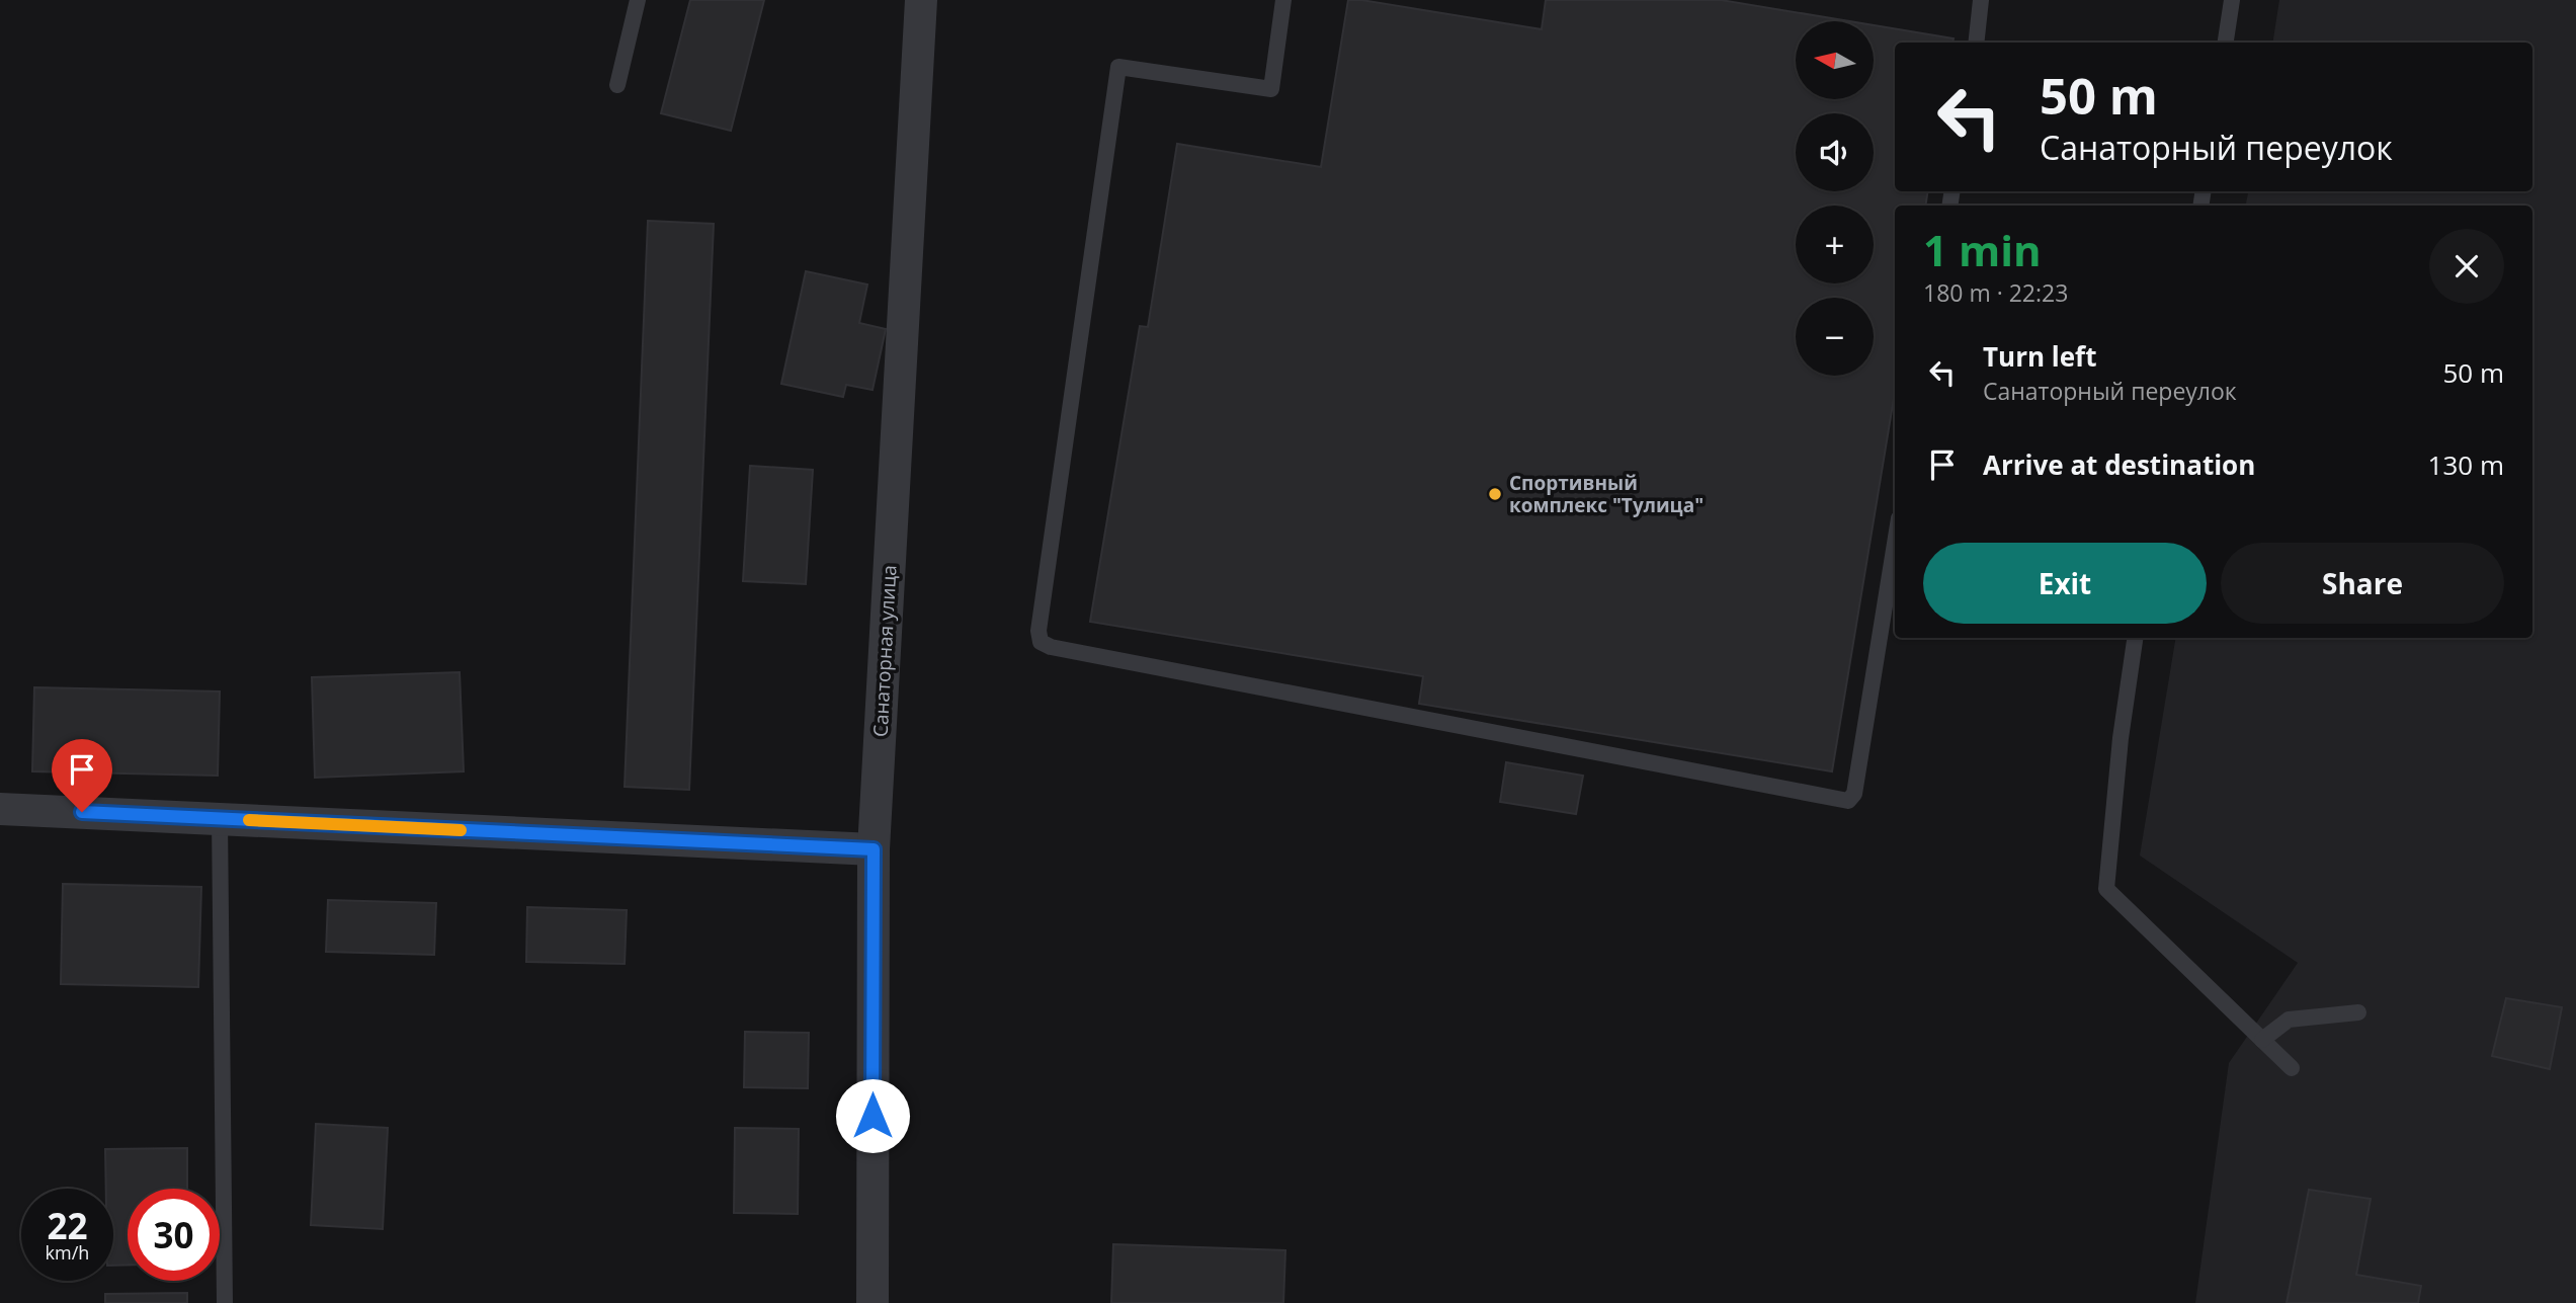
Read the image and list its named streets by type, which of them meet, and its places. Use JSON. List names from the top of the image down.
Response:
{
  "streets": {
    "street": ["Санаторная улица"]
  },
  "places": ["Спортивный комплекс \"Тулица\""],
  "north": "left",
  "page": {
    "map_buttons": ["+", "−"],
    "turn": ["50 m", "Санаторный переулок"],
    "heading": ["1 min", "180 m · 22:23"],
    "list": [
      {
        "name": "Turn left",
        "note": "Санаторный переулок",
        "value": "50 m"
      },
      {
        "name": "Arrive at destination",
        "value": "130 m"
      }
    ],
    "buttons": ["Exit", "Share"],
    "speed": "22 km/h",
    "limit": "30"
  }
}
